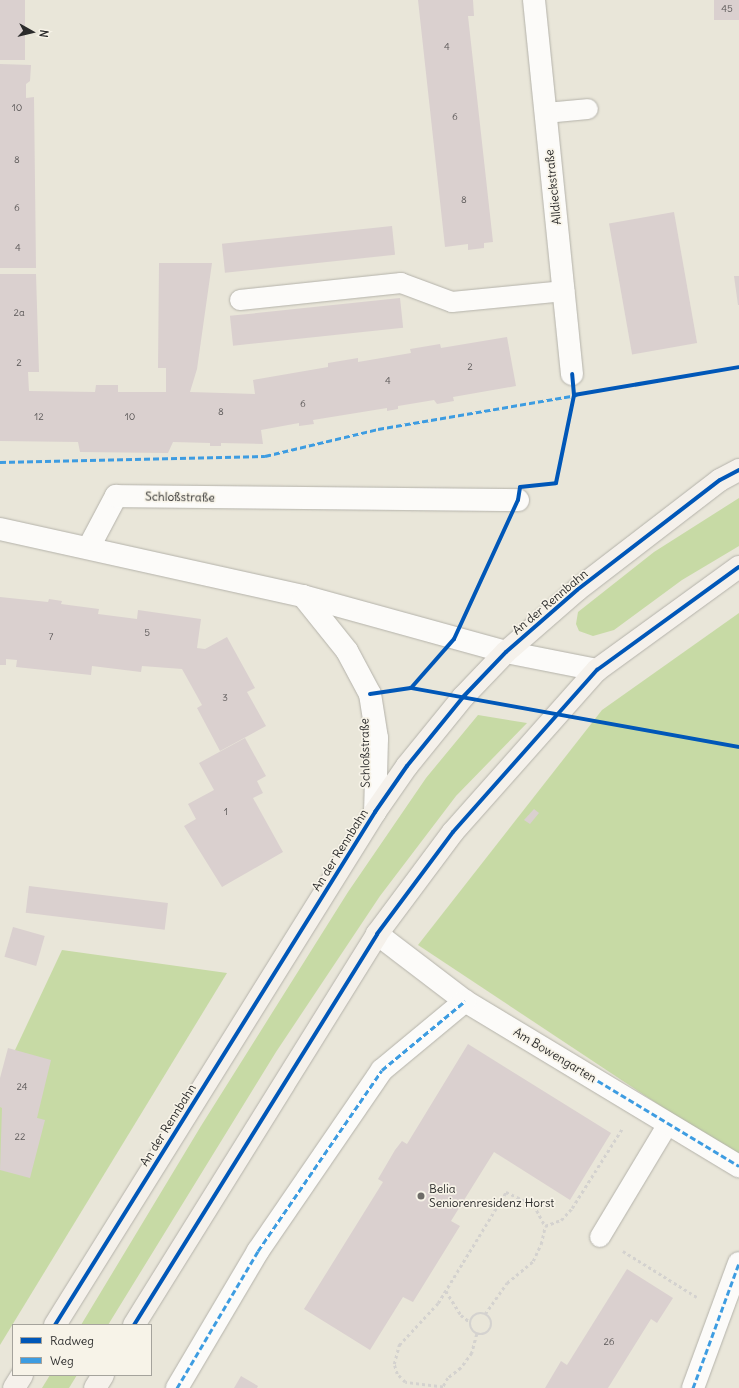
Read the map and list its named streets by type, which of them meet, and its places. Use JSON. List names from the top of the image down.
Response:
{
  "streets": {
    "main road": ["An der Rennbahn"],
    "street": ["Alldieckstraße", "Schloßstraße", "Am Bowengarten"]
  },
  "crossings": [
    ["Schloßstraße", "An der Rennbahn"]
  ],
  "places": ["Belia Seniorenresidenz Horst"],
  "house_numbers": [
    "45",
    "4",
    "10",
    "6",
    "8",
    "8",
    "6",
    "4",
    "2a",
    "2",
    "2",
    "4",
    "6",
    "8",
    "12",
    "10",
    "5",
    "7",
    "3",
    "1",
    "24",
    "22",
    "26"
  ],
  "legend": ["Radweg", "Weg"],
  "north": "right"
}
